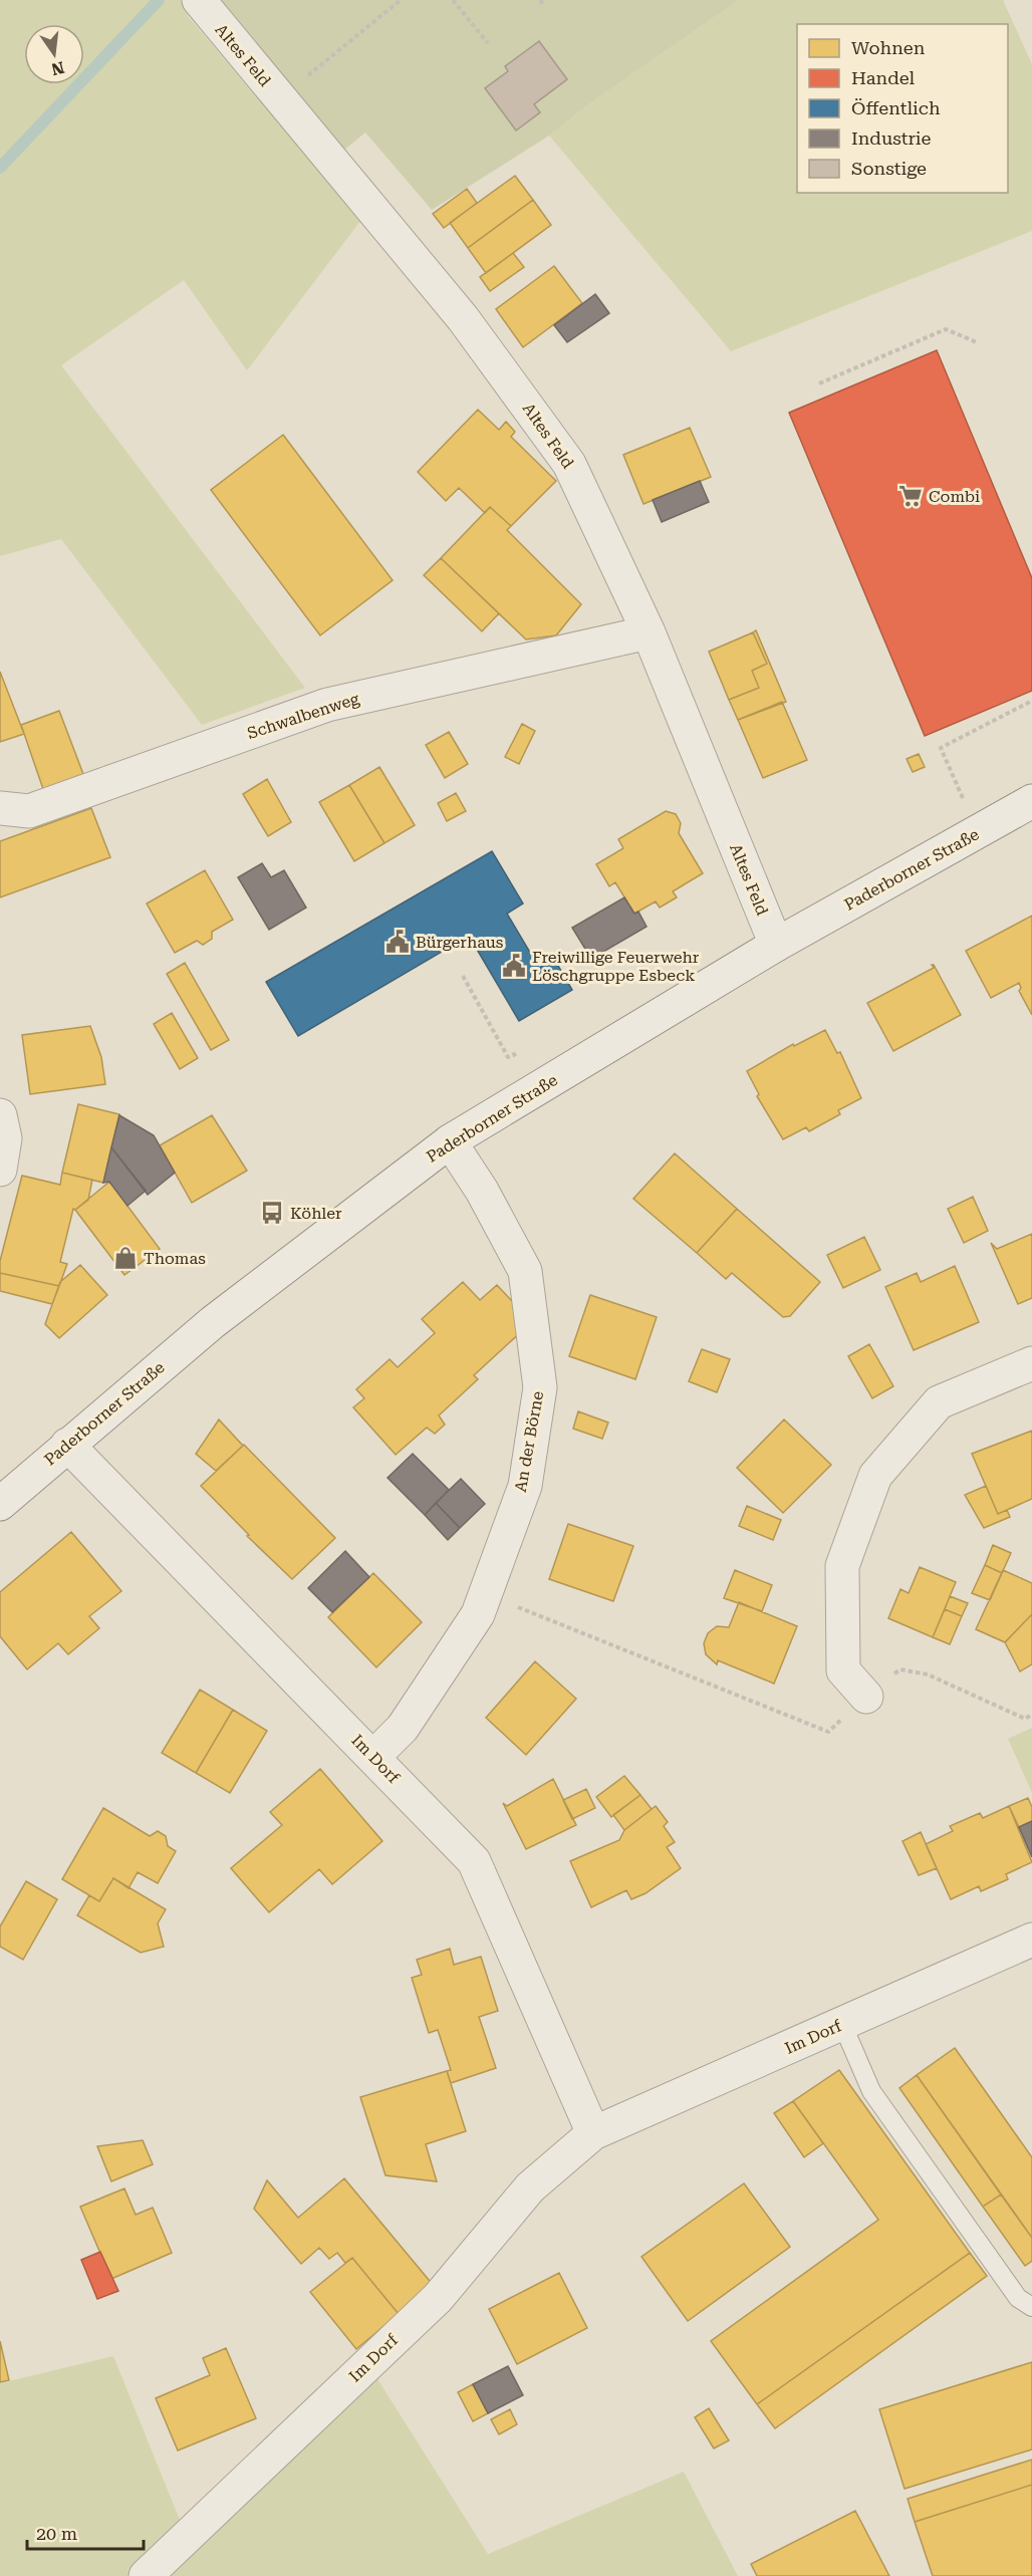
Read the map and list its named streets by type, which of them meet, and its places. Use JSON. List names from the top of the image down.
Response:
{
  "streets": {
    "street": [
      "Altes Feld",
      "Schwalbenweg",
      "Paderborner Straße",
      "An der Börne",
      "Im Dorf"
    ]
  },
  "crossings": [
    ["Altes Feld", "Schwalbenweg"],
    ["Altes Feld", "Paderborner Straße"],
    ["Paderborner Straße", "An der Börne"],
    ["Paderborner Straße", "Im Dorf"],
    ["An der Börne", "Im Dorf"]
  ],
  "places": {
    "supermarket": ["Combi"],
    "public building": ["Bürgerhaus", "Freiwillige Feuerwehr Löschgruppe Esbeck"],
    "bus stop": ["Köhler"],
    "shop": ["Thomas"]
  },
  "legend": [
    "Wohnen",
    "Handel",
    "Öffentlich",
    "Industrie",
    "Sonstige"
  ],
  "scale_bar": "20 m",
  "north": "bottom"
}
